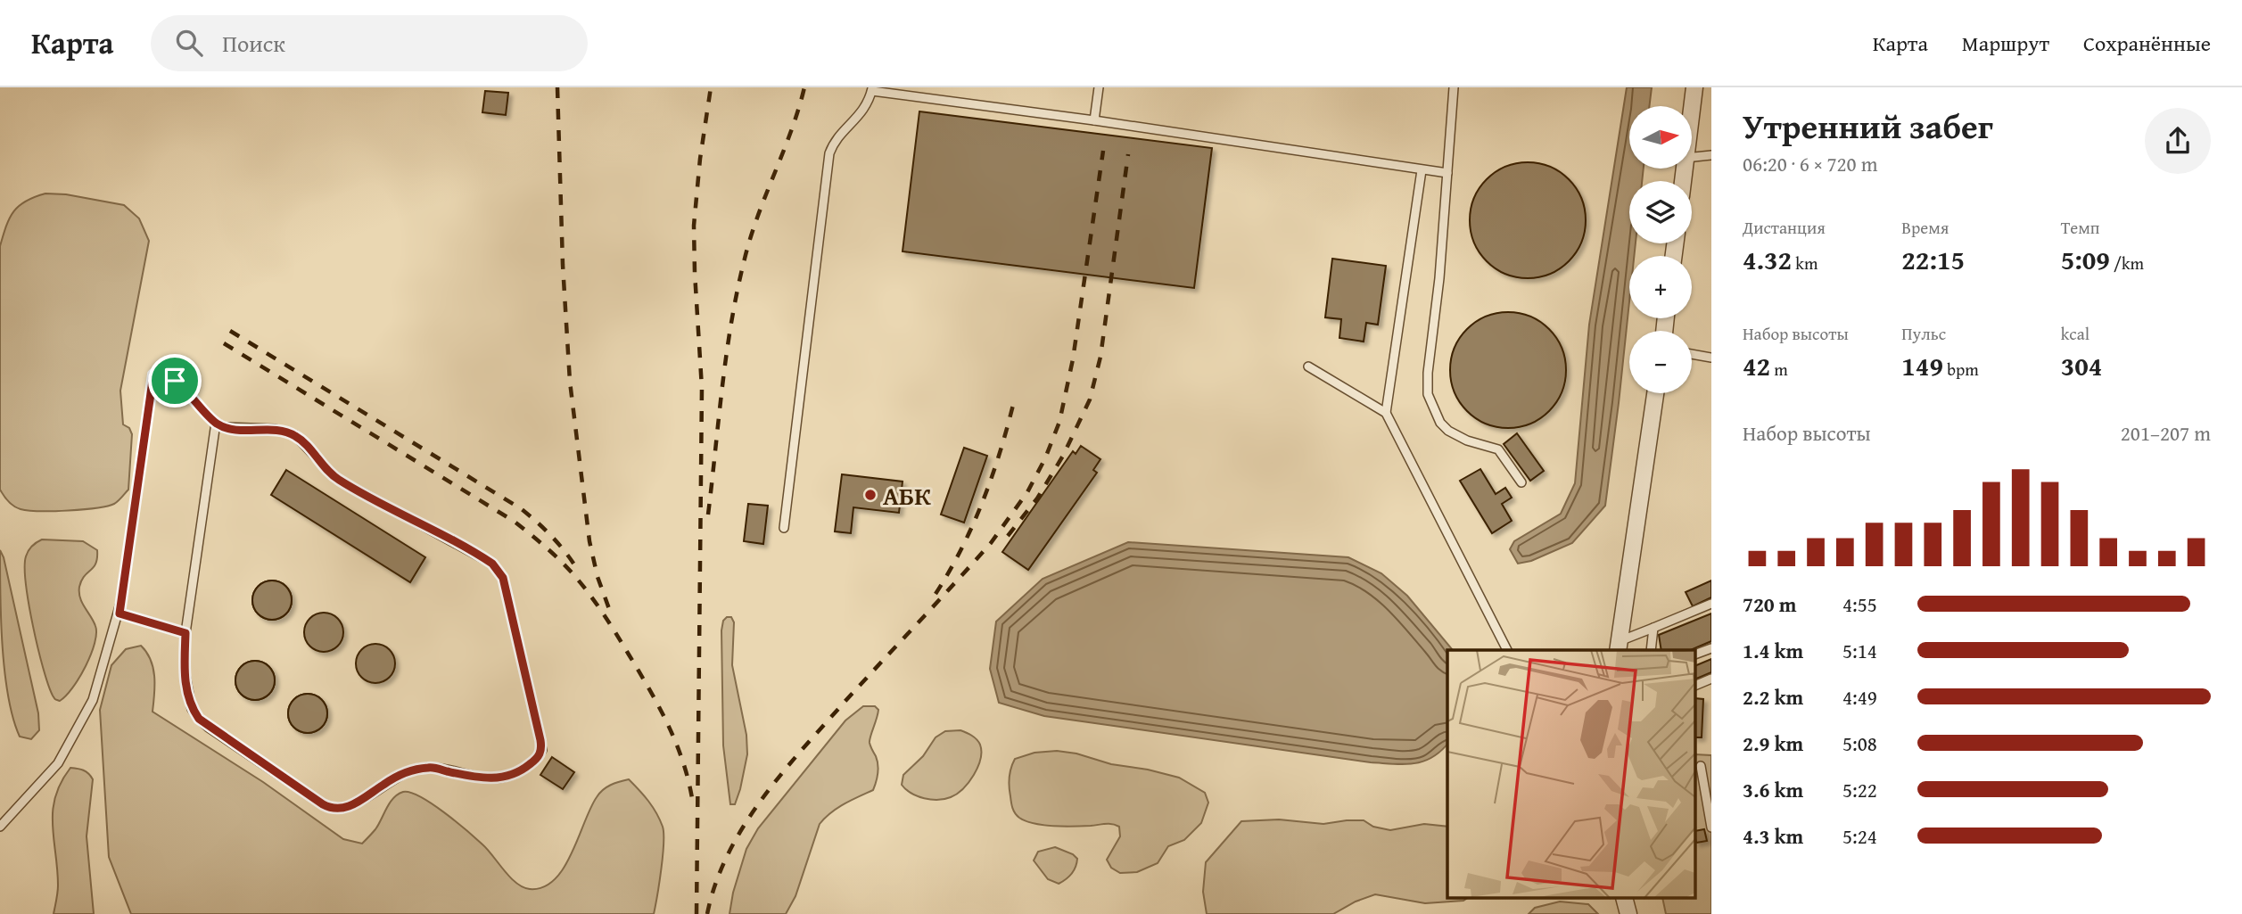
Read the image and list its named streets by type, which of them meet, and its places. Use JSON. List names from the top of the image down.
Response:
{
  "places": ["АБК"],
  "north": "right",
  "page": {
    "header": "Карта",
    "search": "Поиск",
    "nav": ["Карта", "Маршрут", "Сохранённые"],
    "heading": ["Утренний забег", "06:20 · 6 × 720 m"],
    "map_buttons": ["+", "−"],
    "stats": [
      ["Дистанция", "4.32 km"],
      ["Время", "22:15"],
      ["Темп", "5:09 /km"],
      ["Набор высоты", "42 m"],
      ["Пульс", "149 bpm"],
      ["kcal", "304"]
    ],
    "chart": ["Набор высоты", "201–207 m"],
    "list": [
      {
        "name": "720 m",
        "note": "4:55"
      },
      {
        "name": "1.4 km",
        "note": "5:14"
      },
      {
        "name": "2.2 km",
        "note": "4:49"
      },
      {
        "name": "2.9 km",
        "note": "5:08"
      },
      {
        "name": "3.6 km",
        "note": "5:22"
      },
      {
        "name": "4.3 km",
        "note": "5:24"
      }
    ]
  }
}
